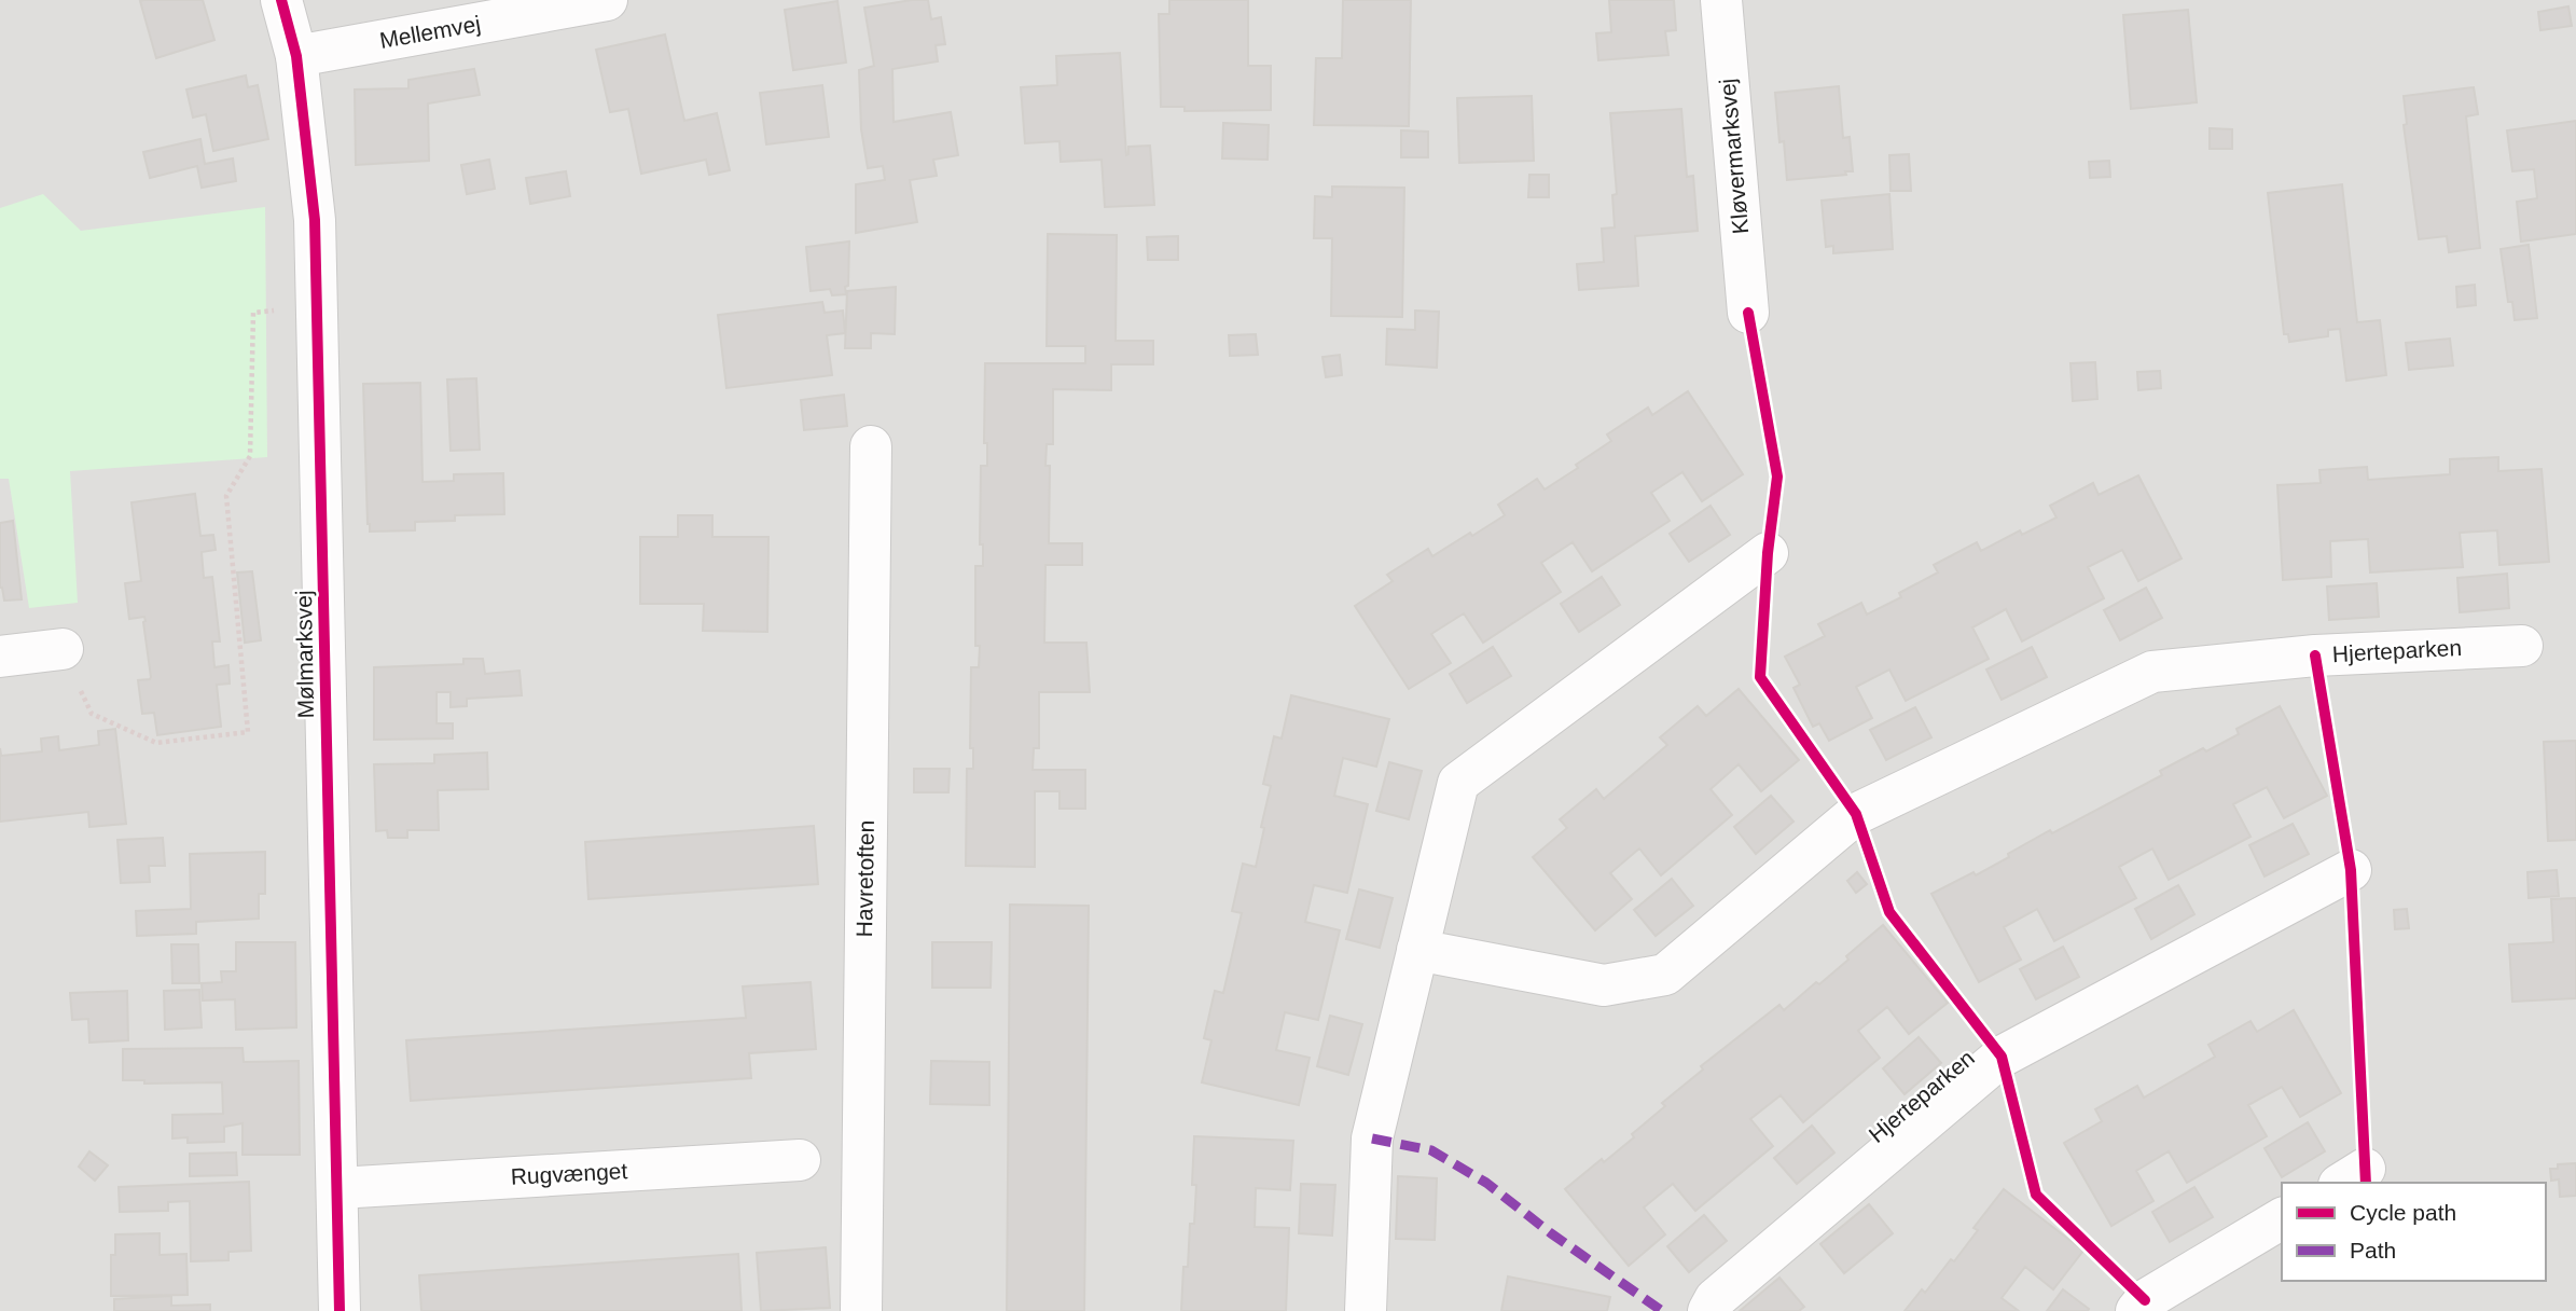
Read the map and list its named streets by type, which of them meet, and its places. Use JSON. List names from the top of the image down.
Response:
{
  "streets": {
    "street": [
      "Mellemvej",
      "Kløvermarksvej",
      "Hjerteparken",
      "Mølmarksvej",
      "Havretoften",
      "Rugvænget"
    ]
  },
  "crossings": [
    ["Mellemvej", "Mølmarksvej"],
    ["Mølmarksvej", "Rugvænget"]
  ],
  "legend": ["Cycle path", "Path"]
}
